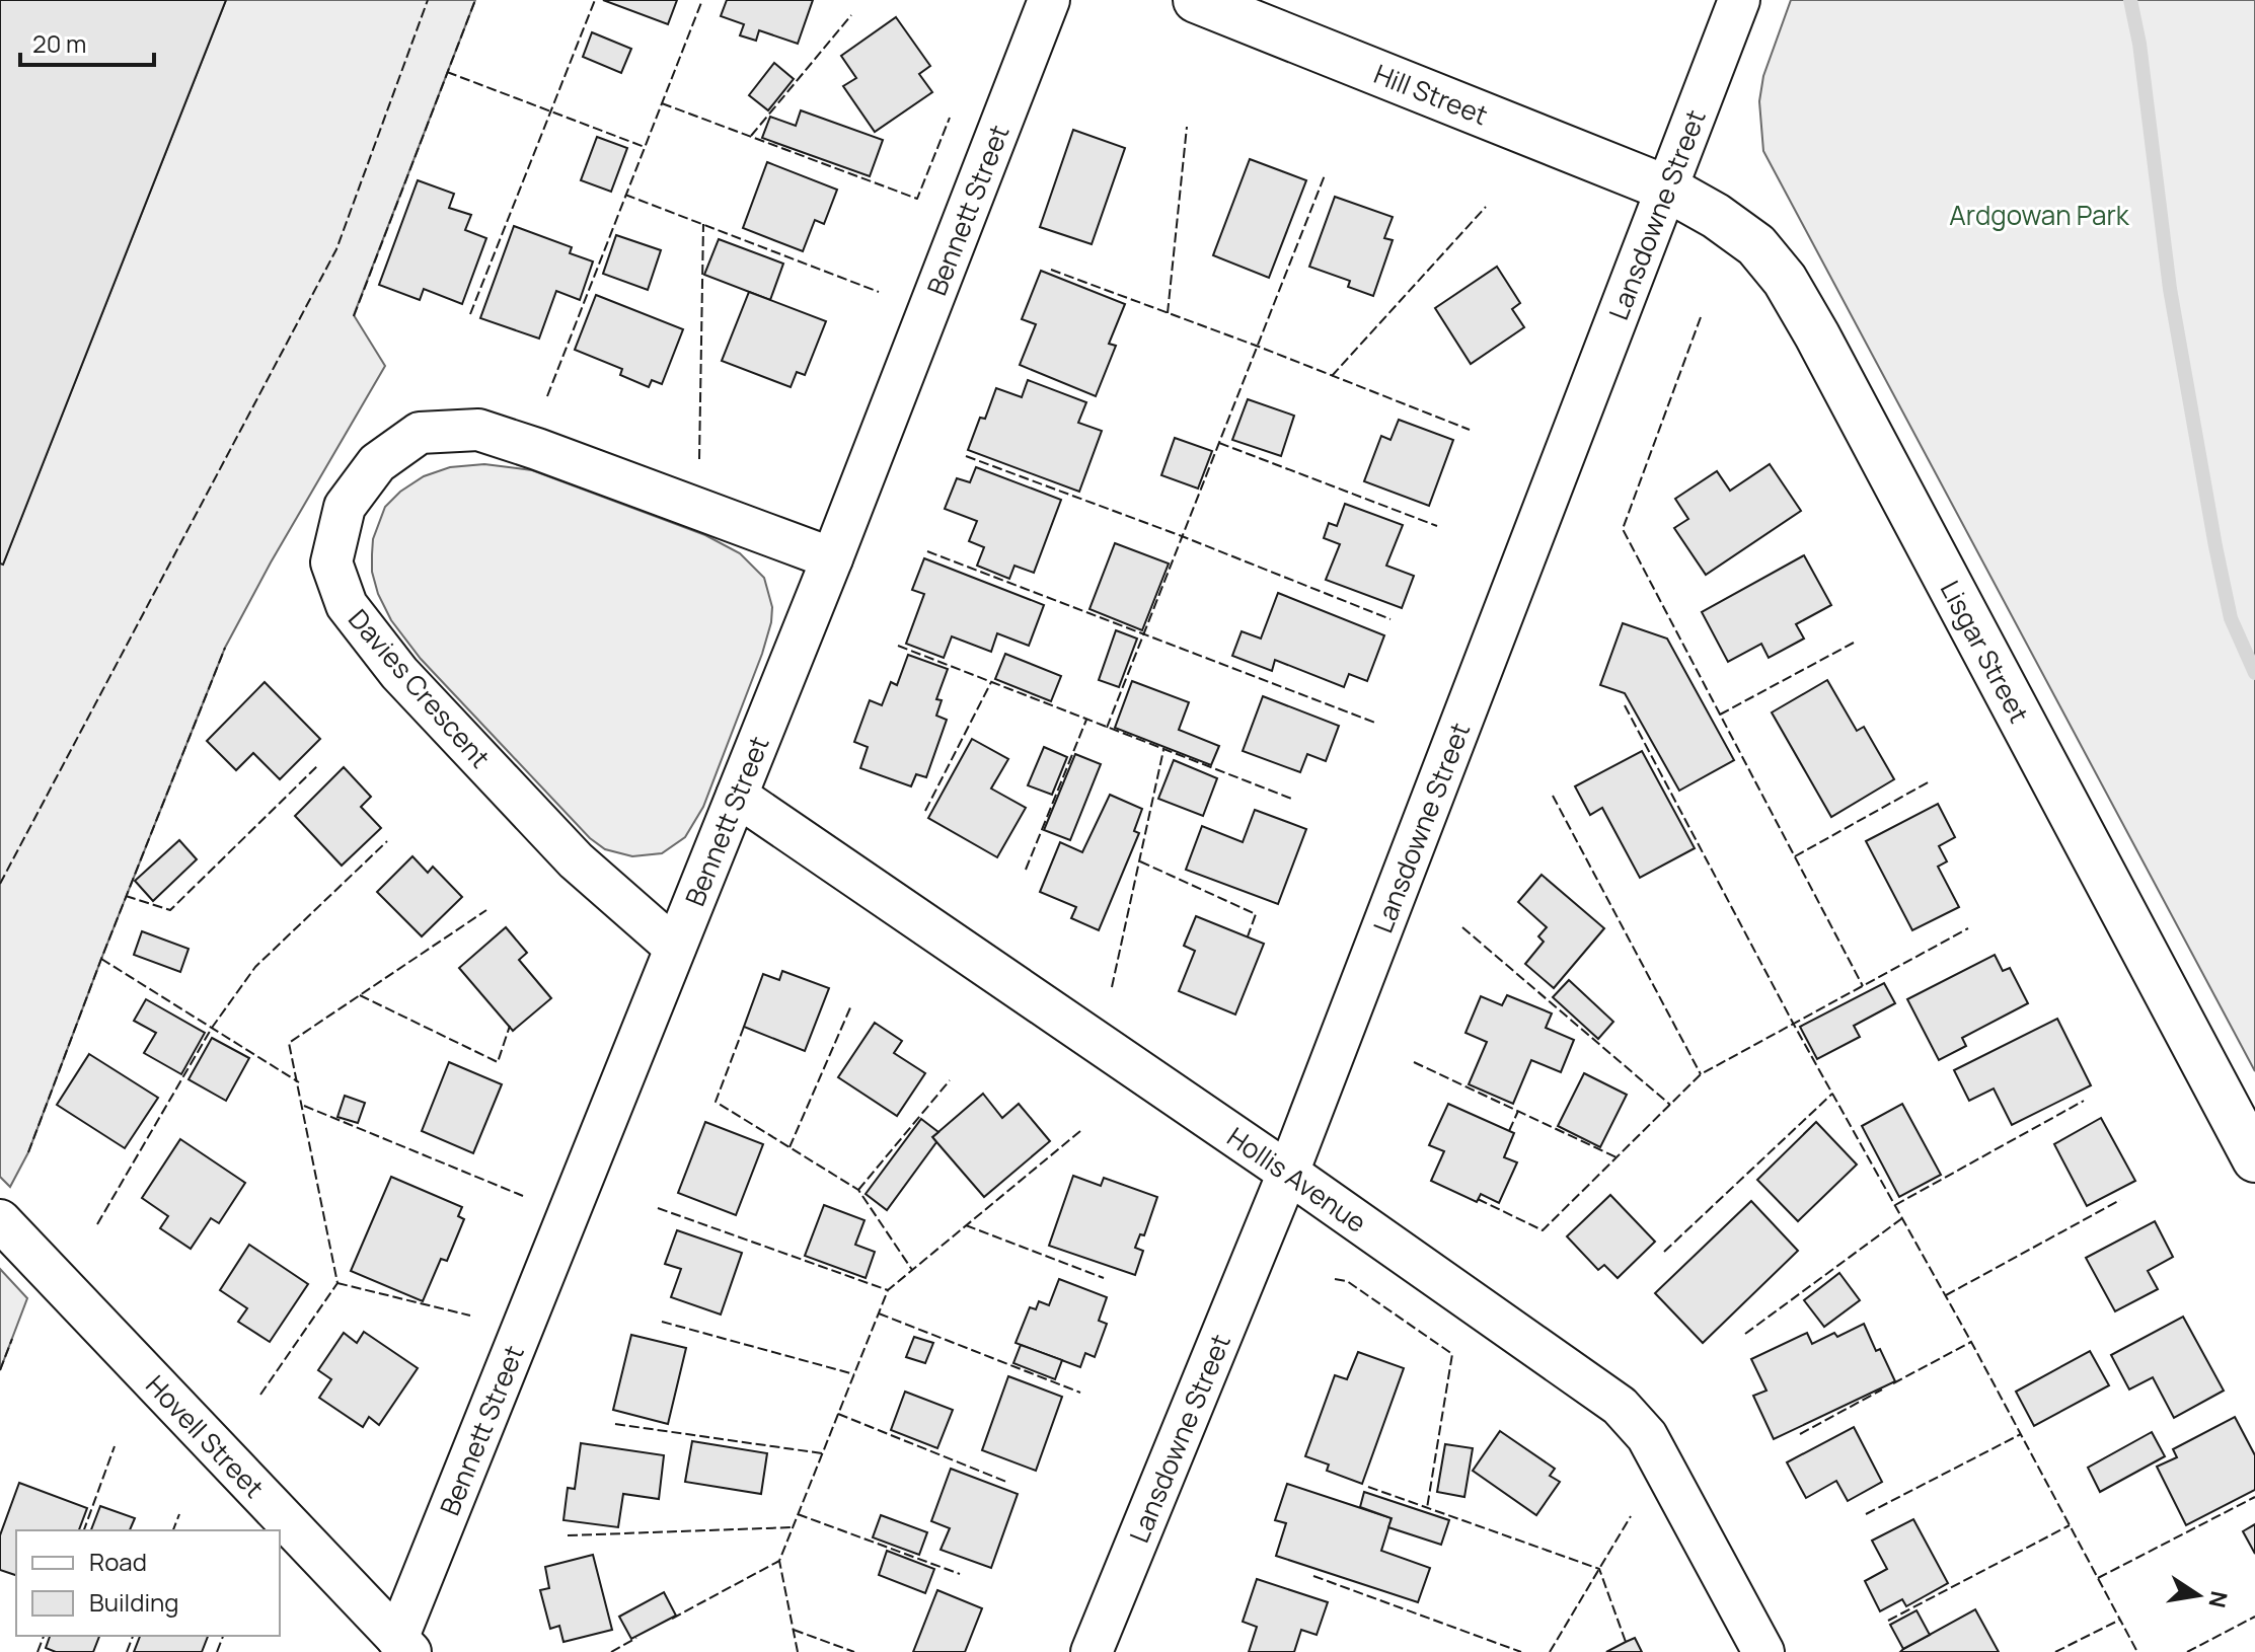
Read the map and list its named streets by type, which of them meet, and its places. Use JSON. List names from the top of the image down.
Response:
{
  "streets": {
    "street": [
      "Hill Street",
      "Bennett Street",
      "Lansdowne Street",
      "Lisgar Street",
      "Davies Crescent",
      "Hollis Avenue",
      "Hovell Street"
    ]
  },
  "crossings": [
    ["Hill Street", "Lansdowne Street"],
    ["Hill Street", "Lisgar Street"],
    ["Bennett Street", "Davies Crescent"],
    ["Bennett Street", "Hollis Avenue"],
    ["Bennett Street", "Hovell Street"],
    ["Lansdowne Street", "Lisgar Street"],
    ["Lansdowne Street", "Hollis Avenue"]
  ],
  "parks": ["Ardgowan Park"],
  "legend": ["Road", "Building"],
  "scale_bar": "20 m",
  "north": "right"
}
